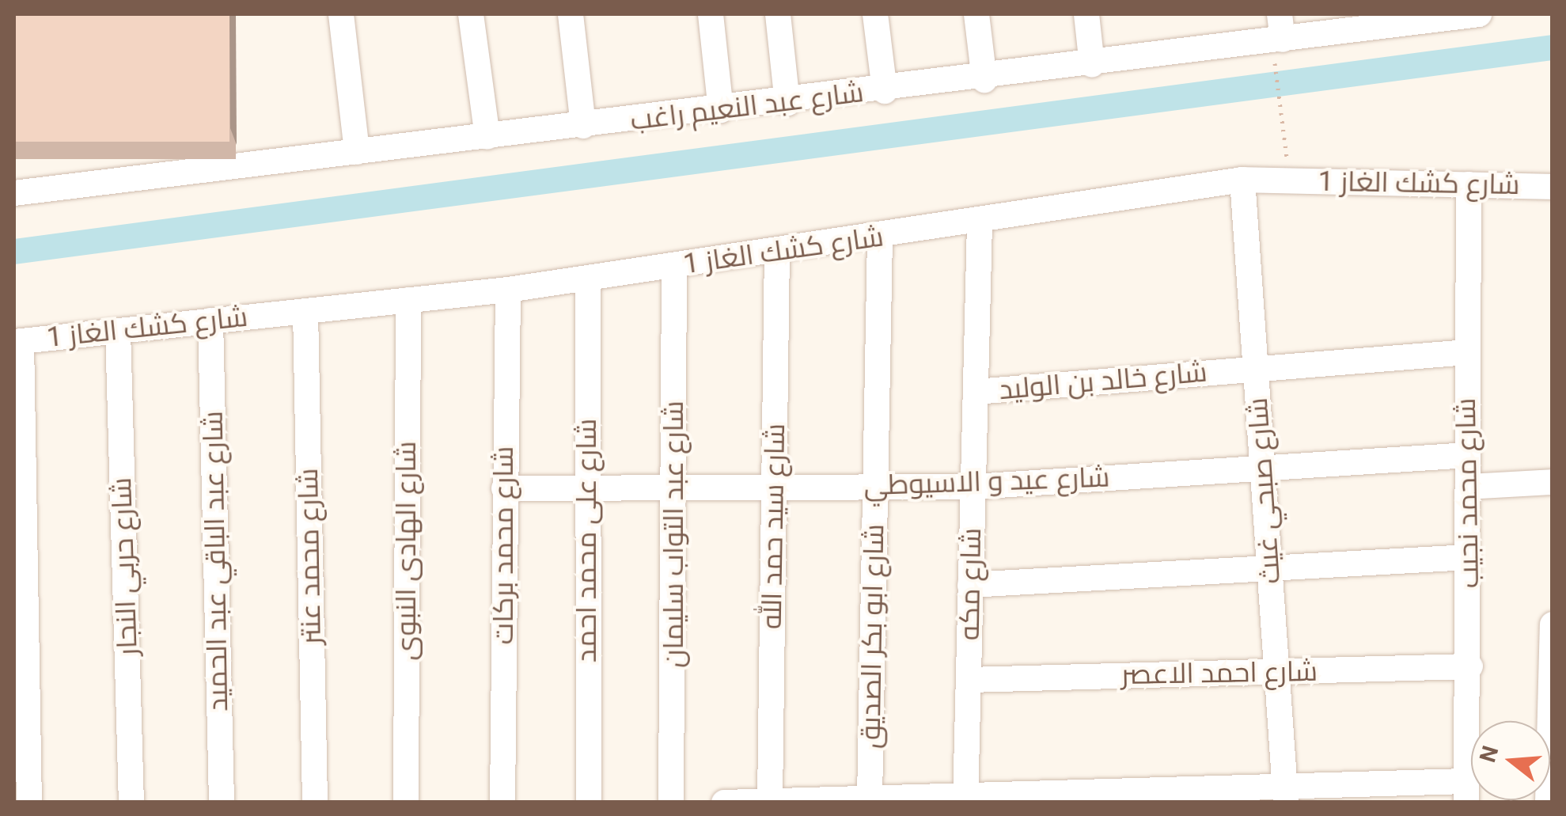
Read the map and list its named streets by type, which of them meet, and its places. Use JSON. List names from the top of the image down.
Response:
{
  "streets": {
    "street": [
      "شارع عبد النعيم راغب",
      "شارع كشك الغاز 1",
      "شارع خالد بن الوليد",
      "شارع عيد و الاسيوطي",
      "شارع صبحي غيث",
      "شارع محمد نجيب",
      "شارع سيد حمد الله",
      "شارع عبد التواب سليمان",
      "شارع على محمد احمد",
      "شارع محمد بركات",
      "شارع الهادى النبوى",
      "شارع محمد عنتر",
      "شارع عبد الباقي عبد الحميد",
      "شارع حربي النجار",
      "شارع مكه",
      "شارع ابو بكر الصديق",
      "شارع احمد الاعصر"
    ]
  },
  "crossings": [
    ["شارع كشك الغاز 1", "شارع صبحي غيث"],
    ["شارع كشك الغاز 1", "شارع محمد نجيب"],
    ["شارع كشك الغاز 1", "شارع سيد حمد الله"],
    ["شارع كشك الغاز 1", "شارع عبد التواب سليمان"],
    ["شارع كشك الغاز 1", "شارع على محمد احمد"],
    ["شارع كشك الغاز 1", "شارع محمد بركات"],
    ["شارع كشك الغاز 1", "شارع الهادى النبوى"],
    ["شارع كشك الغاز 1", "شارع محمد عنتر"],
    ["شارع كشك الغاز 1", "شارع عبد الباقي عبد الحميد"],
    ["شارع كشك الغاز 1", "شارع حربي النجار"],
    ["شارع كشك الغاز 1", "شارع مكه"],
    ["شارع كشك الغاز 1", "شارع ابو بكر الصديق"],
    ["شارع خالد بن الوليد", "شارع صبحي غيث"],
    ["شارع خالد بن الوليد", "شارع محمد نجيب"],
    ["شارع خالد بن الوليد", "شارع مكه"],
    ["شارع عيد و الاسيوطي", "شارع صبحي غيث"],
    ["شارع عيد و الاسيوطي", "شارع محمد نجيب"],
    ["شارع عيد و الاسيوطي", "شارع سيد حمد الله"],
    ["شارع عيد و الاسيوطي", "شارع عبد التواب سليمان"],
    ["شارع عيد و الاسيوطي", "شارع على محمد احمد"],
    ["شارع عيد و الاسيوطي", "شارع محمد بركات"],
    ["شارع عيد و الاسيوطي", "شارع مكه"],
    ["شارع عيد و الاسيوطي", "شارع ابو بكر الصديق"],
    ["شارع صبحي غيث", "شارع احمد الاعصر"],
    ["شارع محمد نجيب", "شارع احمد الاعصر"],
    ["شارع مكه", "شارع احمد الاعصر"]
  ],
  "north": "left"
}
